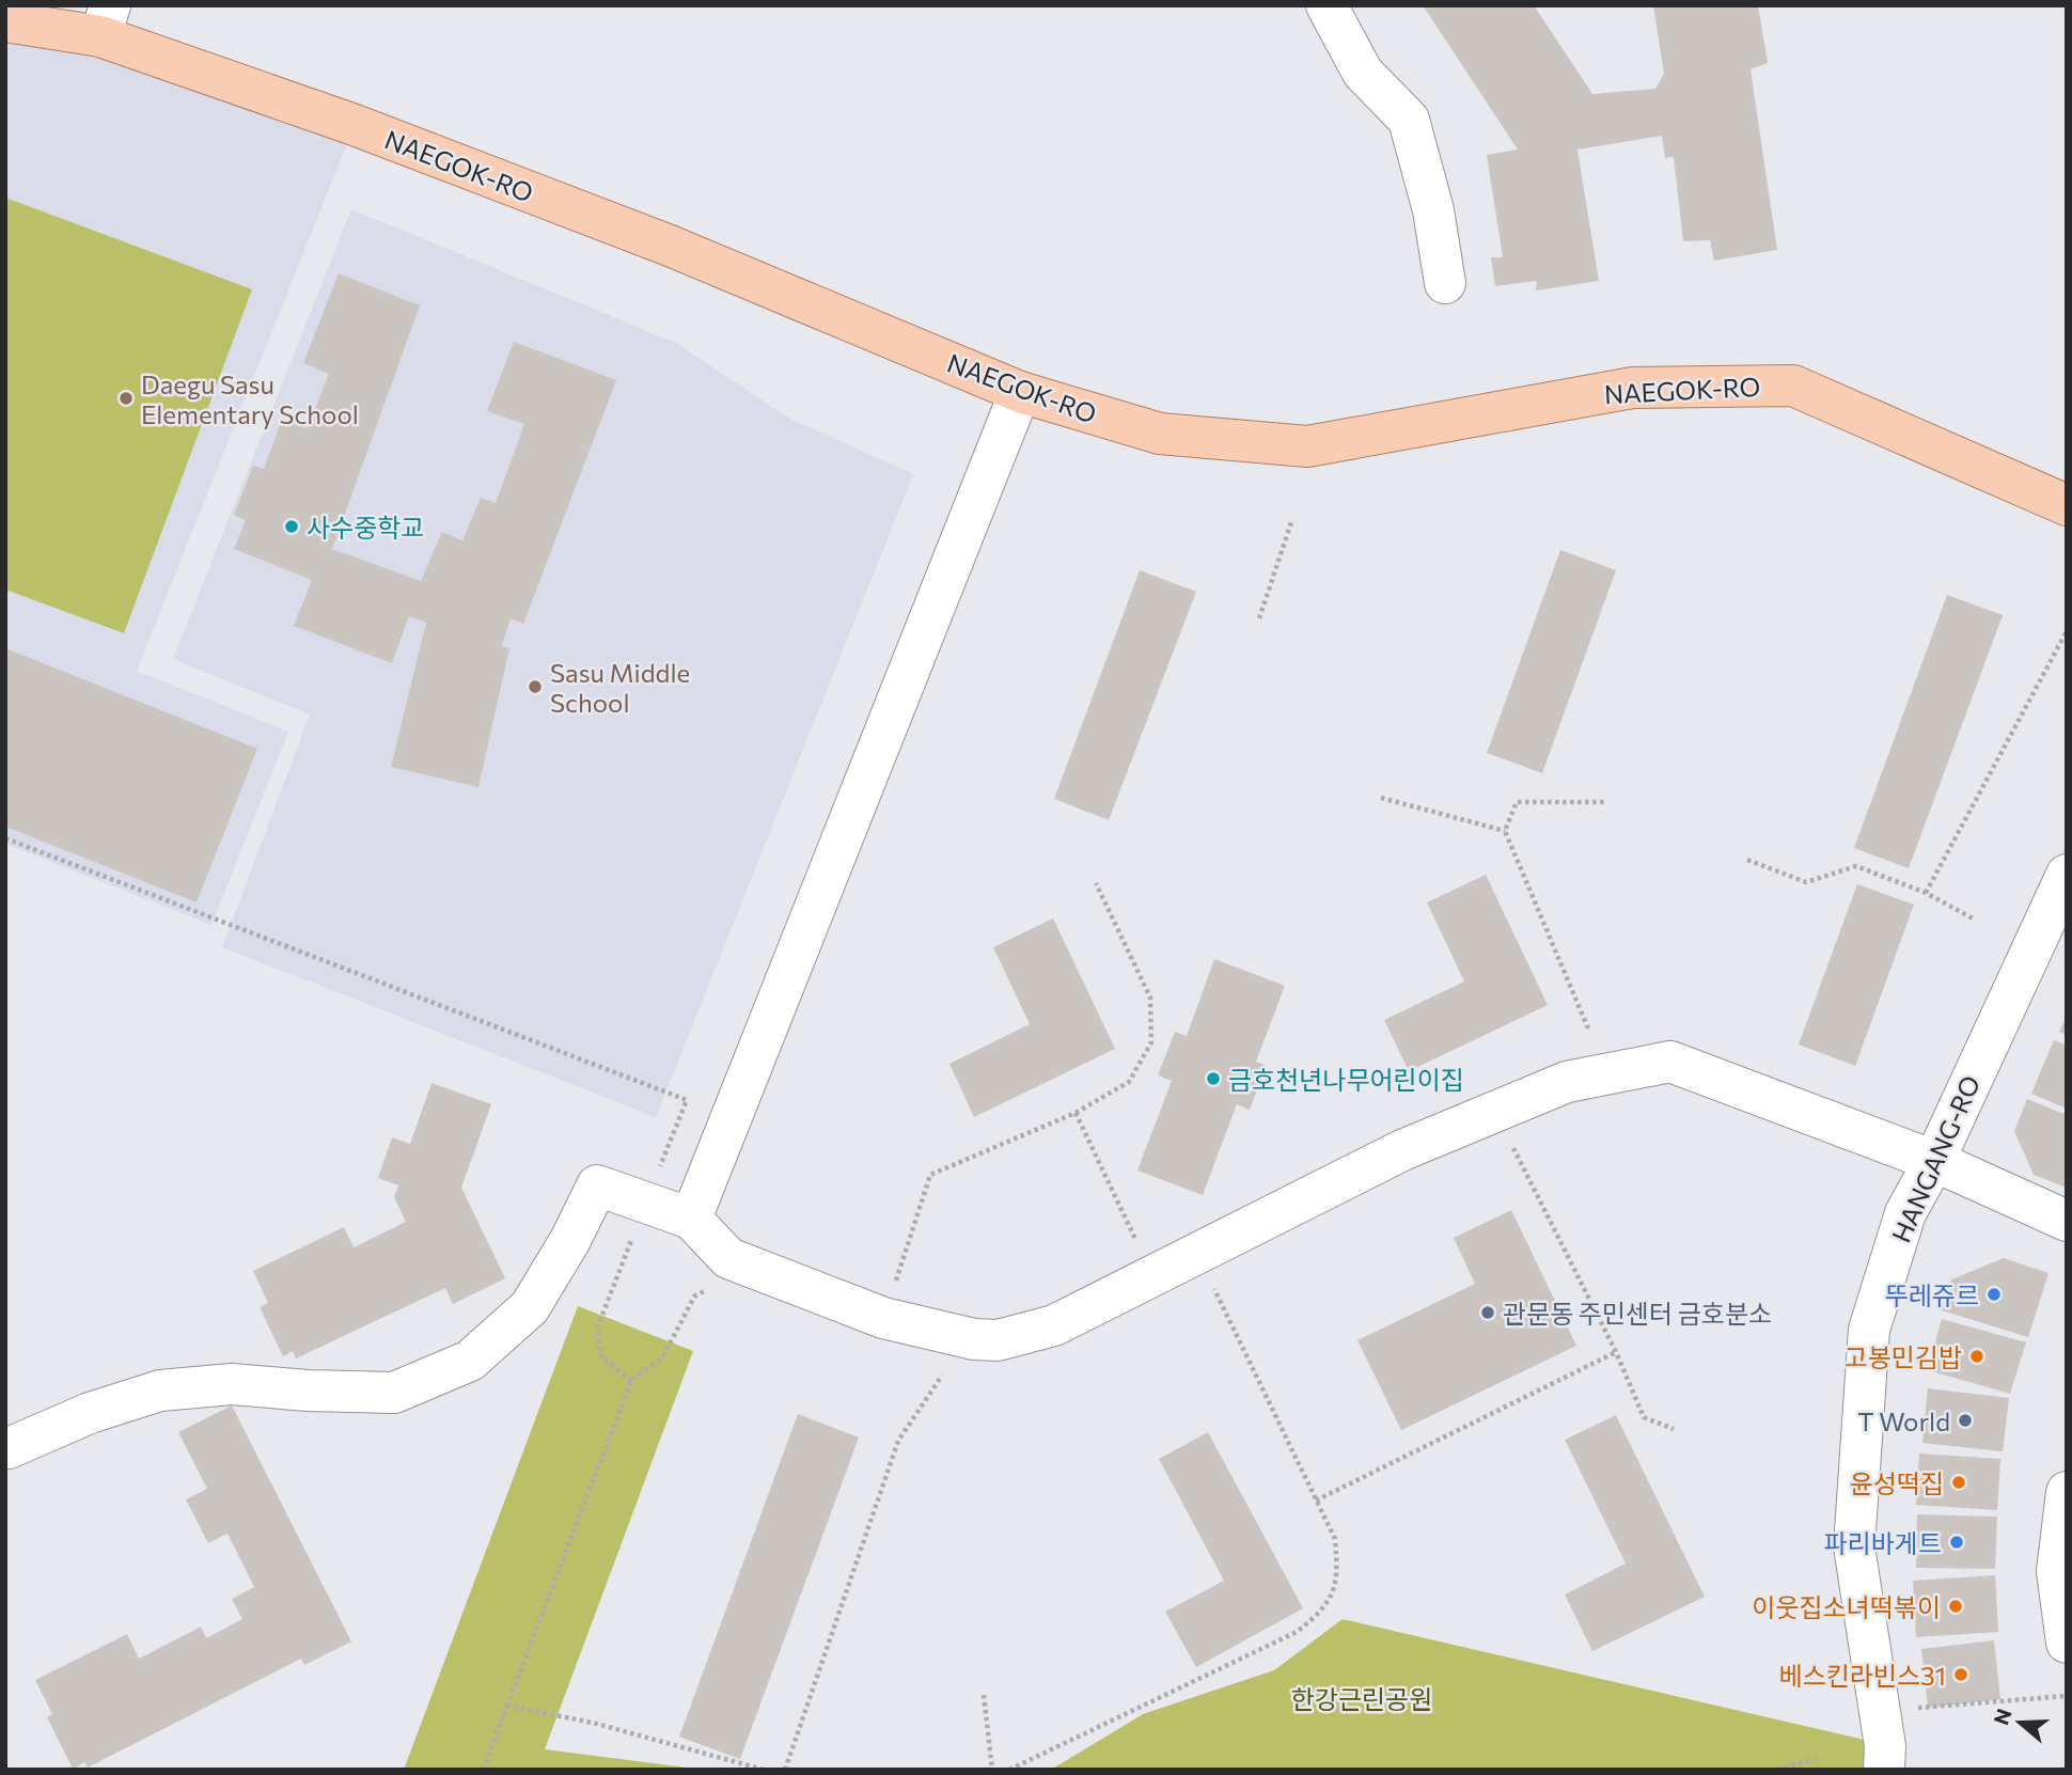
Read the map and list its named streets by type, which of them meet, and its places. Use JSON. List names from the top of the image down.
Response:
{
  "streets": {
    "main road": ["NAEGOK-RO"],
    "street": ["HANGANG-RO"]
  },
  "parks": ["한강근린공원"],
  "places": [
    "Daegu Sasu Elementary School",
    "사수중학교",
    "Sasu Middle School",
    "금호천년나무어린이집",
    "뚜레쥬르",
    "관문동 주민센터 금호분소",
    "고봉민김밥",
    "T World",
    "윤성떡집",
    "파리바게트",
    "이웃집소녀떡볶이",
    "베스킨라빈스31"
  ],
  "north": "left"
}
